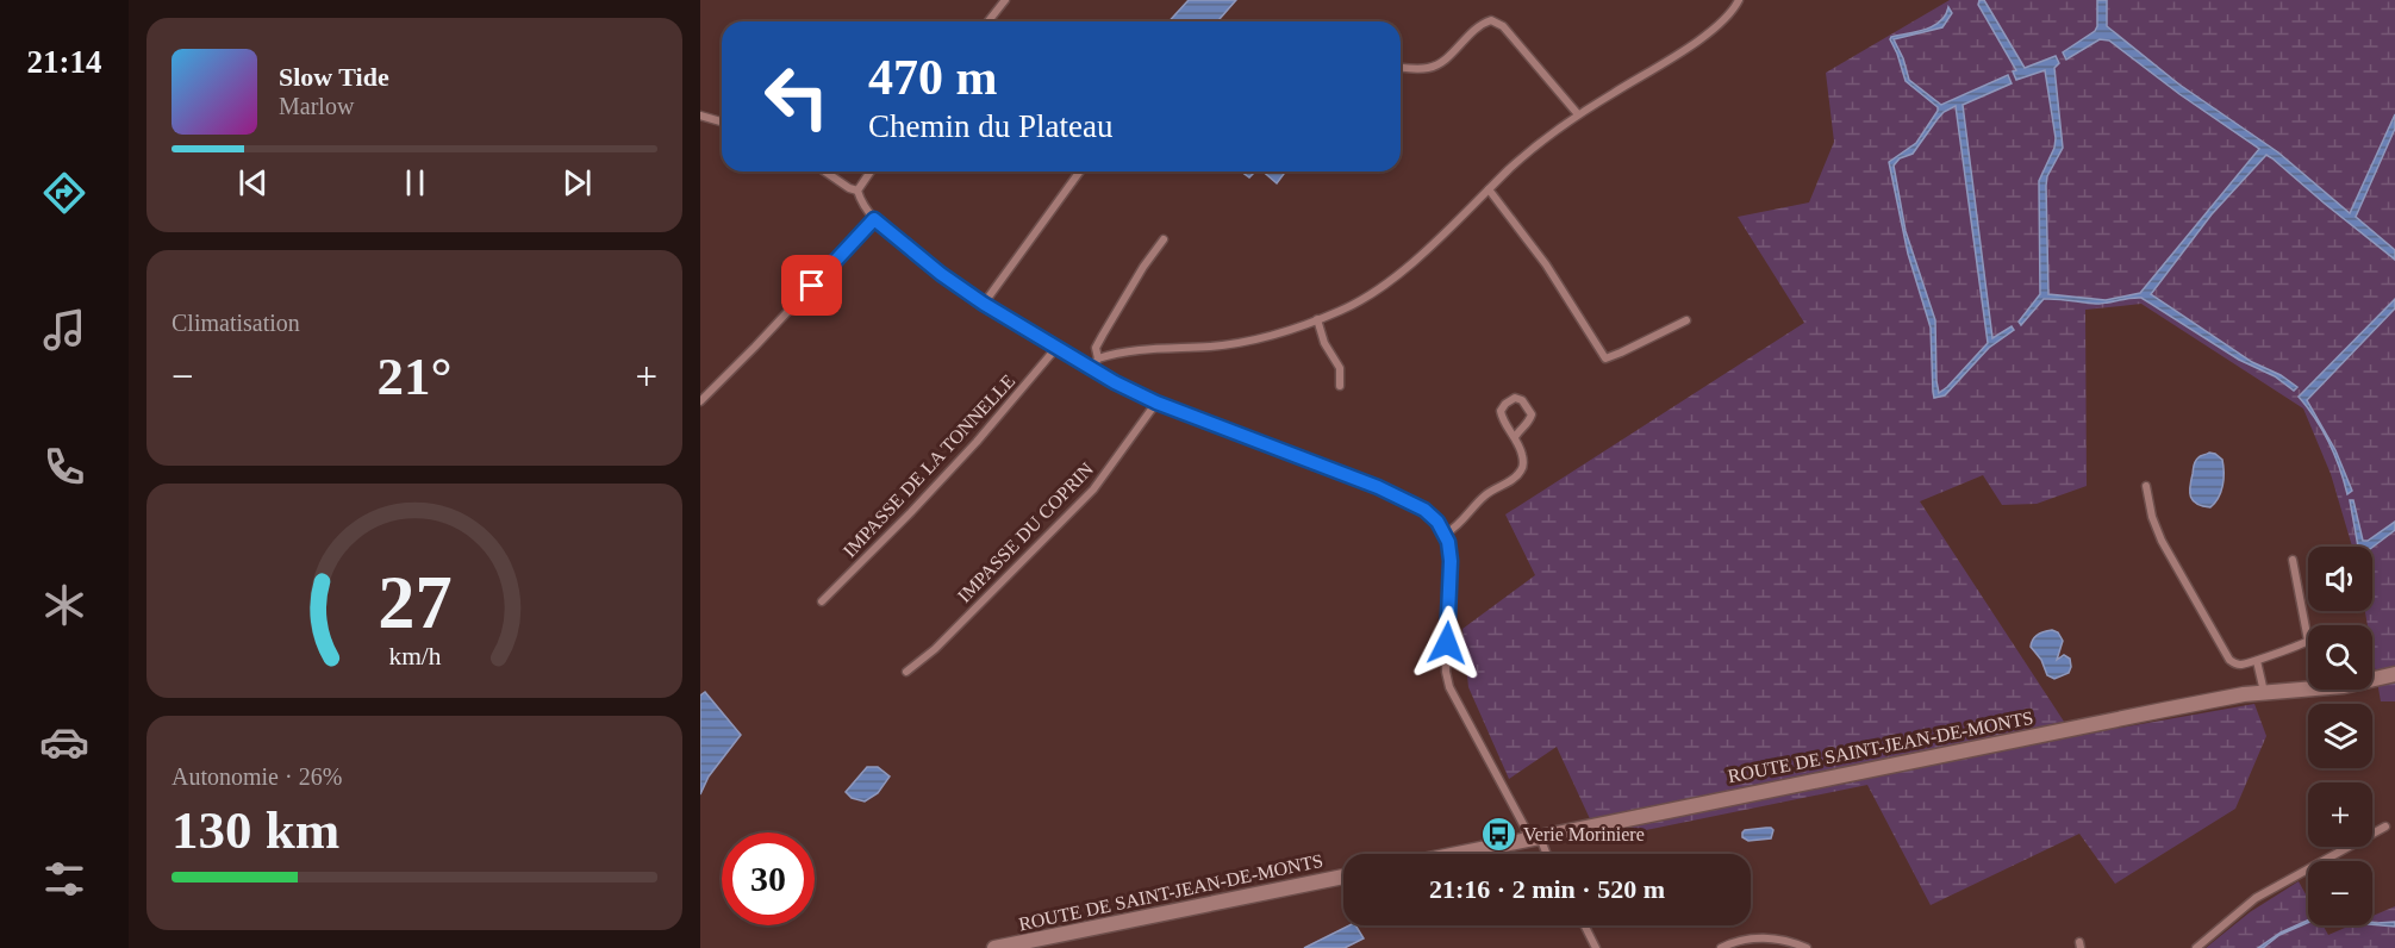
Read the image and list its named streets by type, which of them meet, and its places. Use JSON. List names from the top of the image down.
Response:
{
  "streets": {
    "main road": ["ROUTE DE SAINT-JEAN-DE-MONTS"],
    "street": ["IMPASSE DE LA TONNELLE", "IMPASSE DU COPRIN"]
  },
  "places": {
    "bus stop": ["Verie Moriniere"]
  },
  "page": {
    "tabs": "21:14",
    "turn": ["470 m", "Chemin du Plateau"],
    "song": ["Slow Tide", "Marlow"],
    "tile": [
      "Climatisation",
      ["Autonomie · 26%", "130 km"]
    ],
    "heat": ["−", "21°", "+"],
    "map_buttons": ["+", "−"],
    "limit": "30",
    "trip": "21:16 · 2 min · 520 m",
    "gauge": ["27", "km/h"]
  }
}
